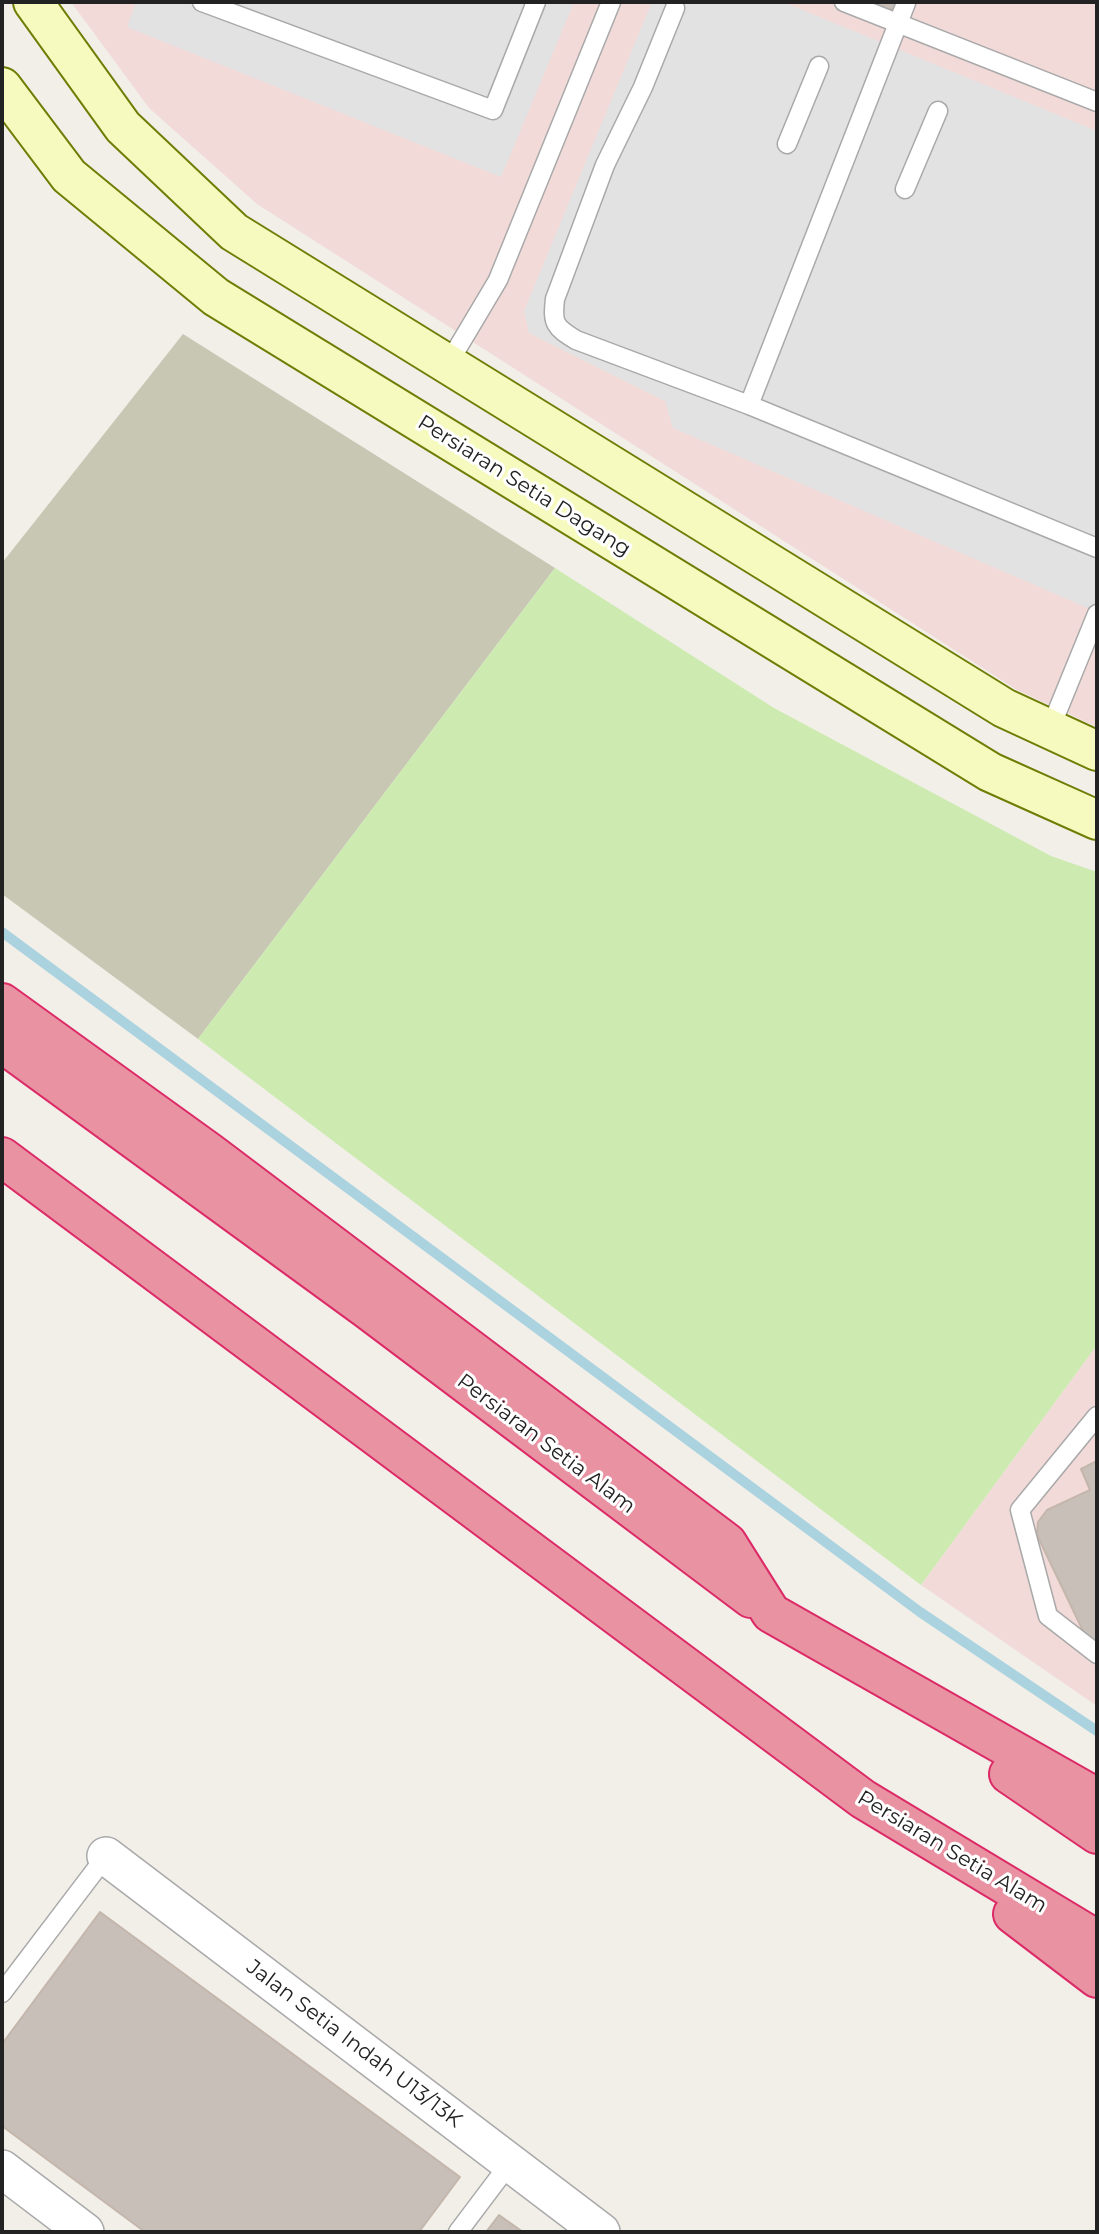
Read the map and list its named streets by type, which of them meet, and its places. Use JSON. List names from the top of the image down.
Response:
{
  "streets": {
    "highway": ["Persiaran Setia Alam"],
    "street": ["Persiaran Setia Dagang", "Jalan Setia Indah U13/13K"]
  }
}
